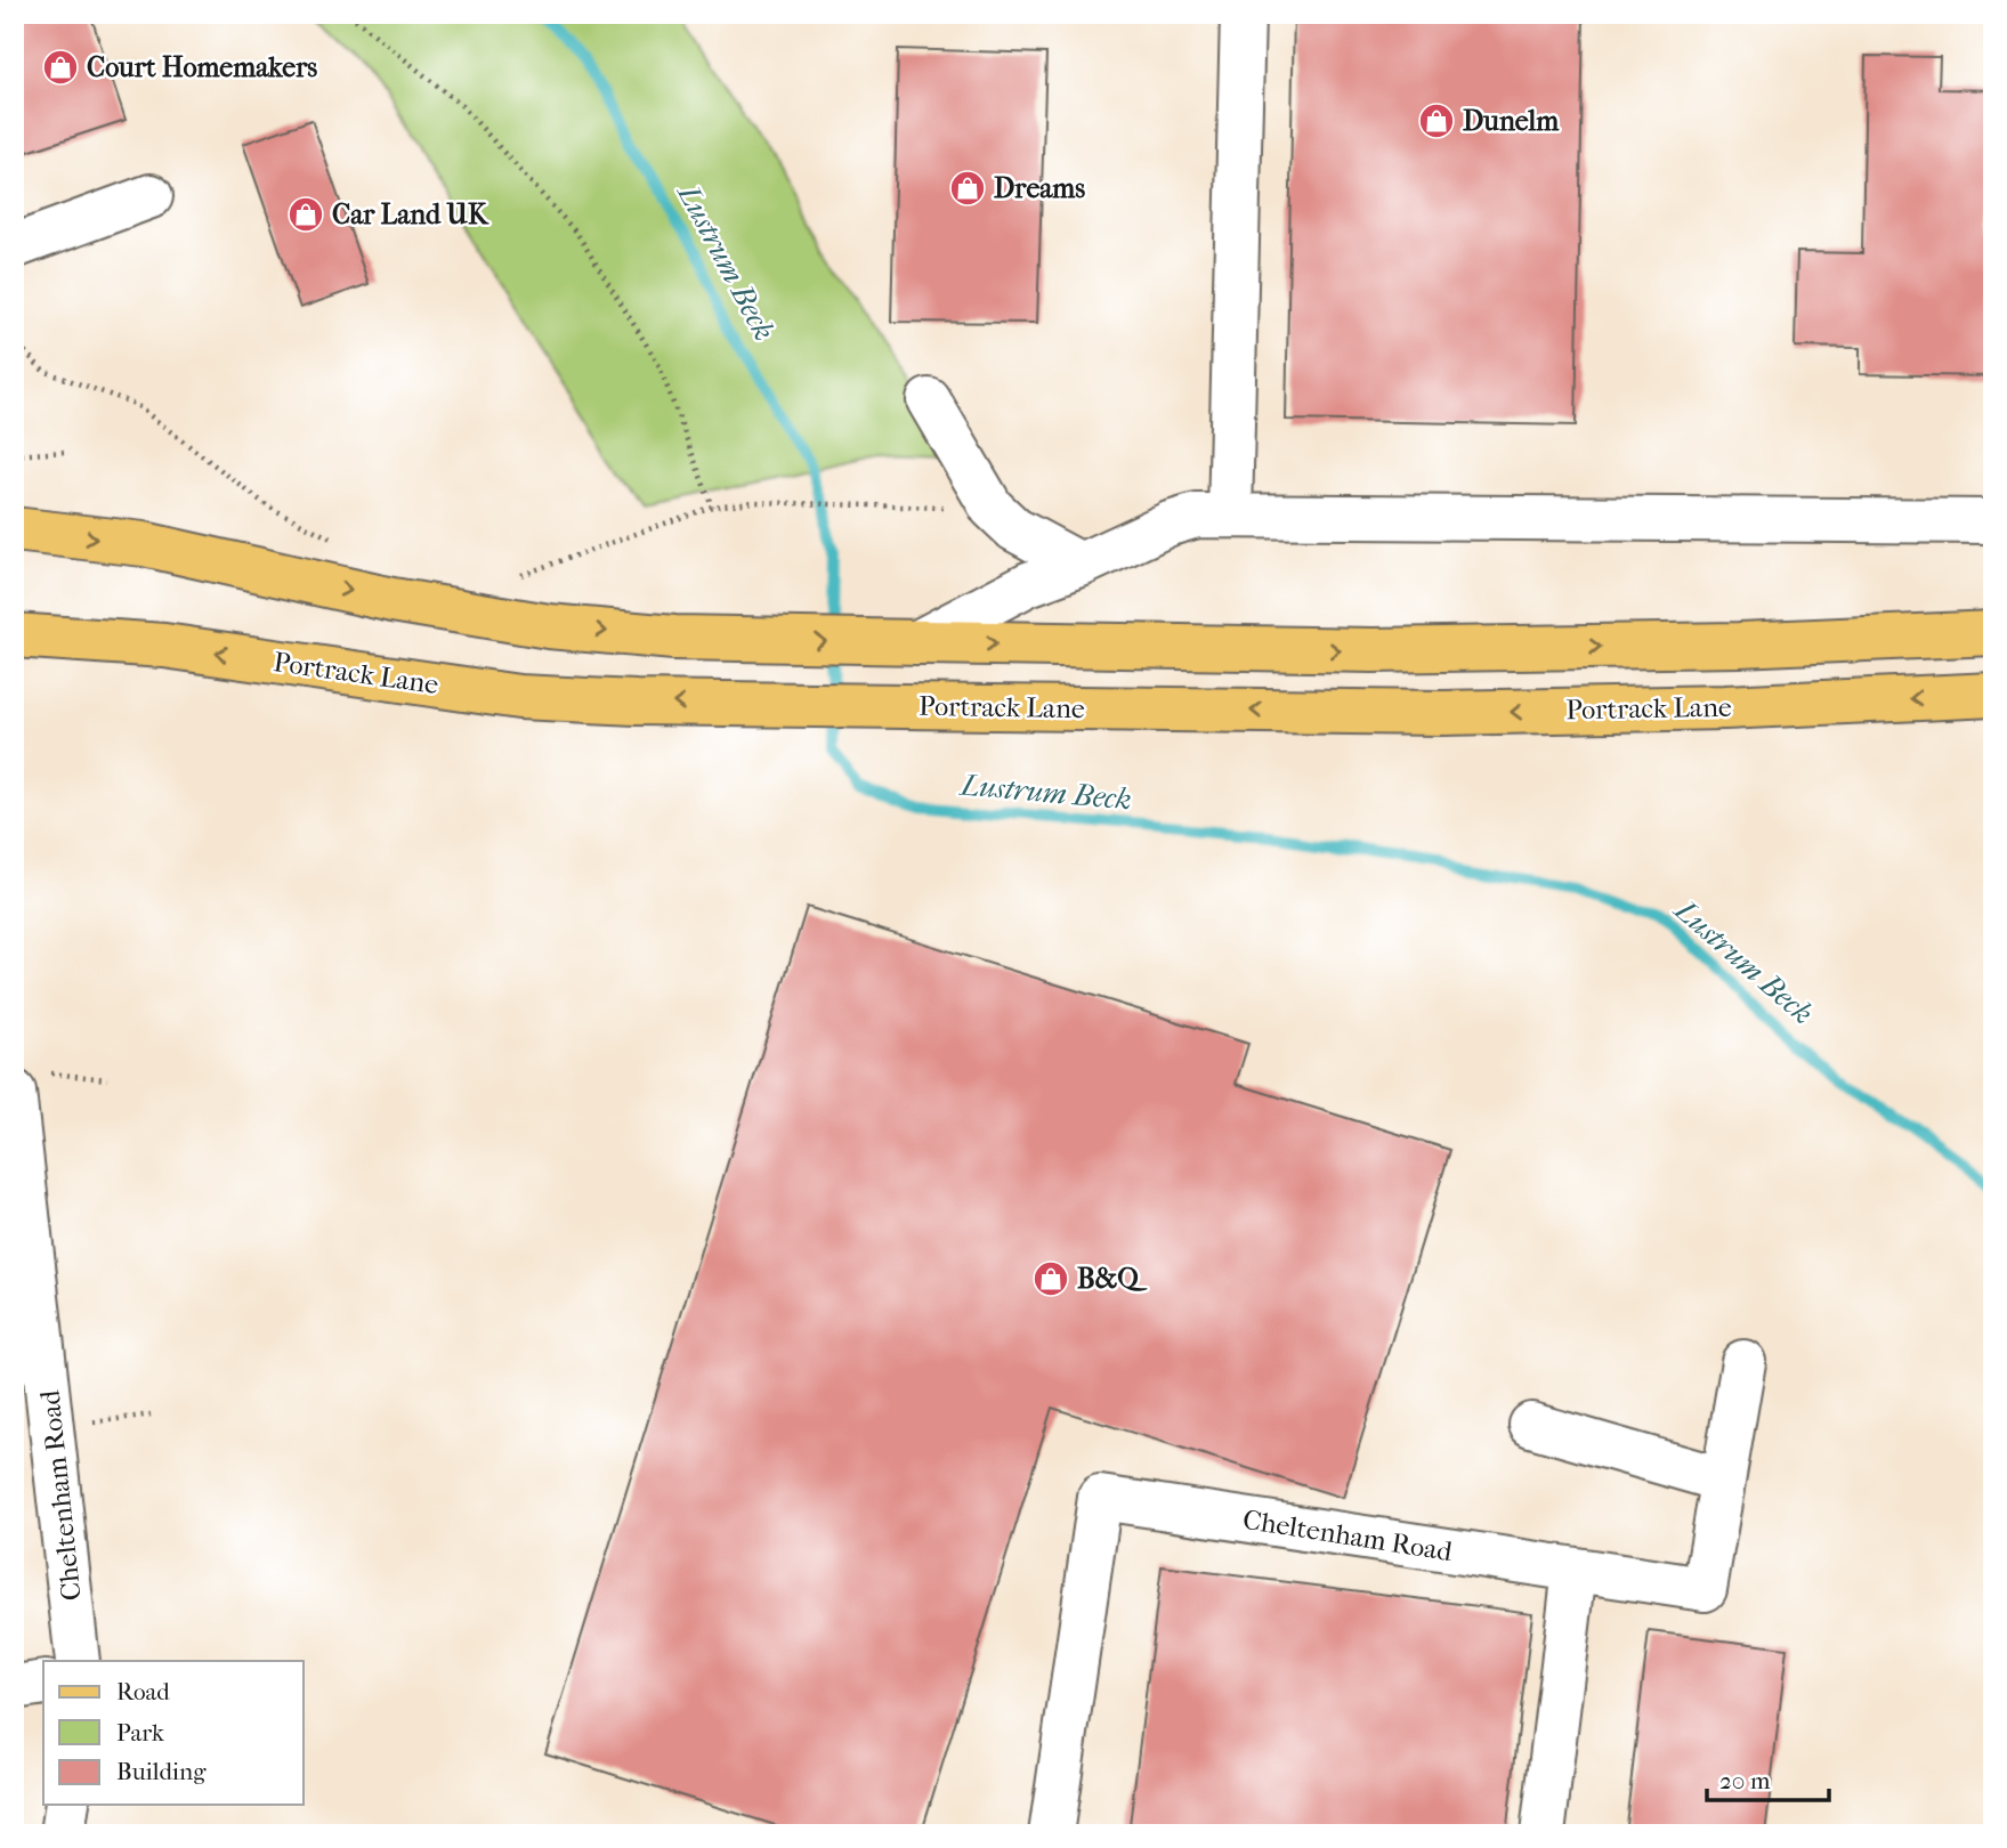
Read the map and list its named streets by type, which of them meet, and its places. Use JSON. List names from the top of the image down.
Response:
{
  "streets": {
    "main road": ["Portrack Lane"],
    "street": ["Cheltenham Road"]
  },
  "water": ["Lustrum Beck"],
  "places": {
    "shop": [
      "Court Homemakers",
      "Dunelm",
      "Dreams",
      "Car Land UK",
      "B&Q"
    ]
  },
  "legend": ["Road", "Park", "Building"],
  "scale_bar": "20 m"
}
